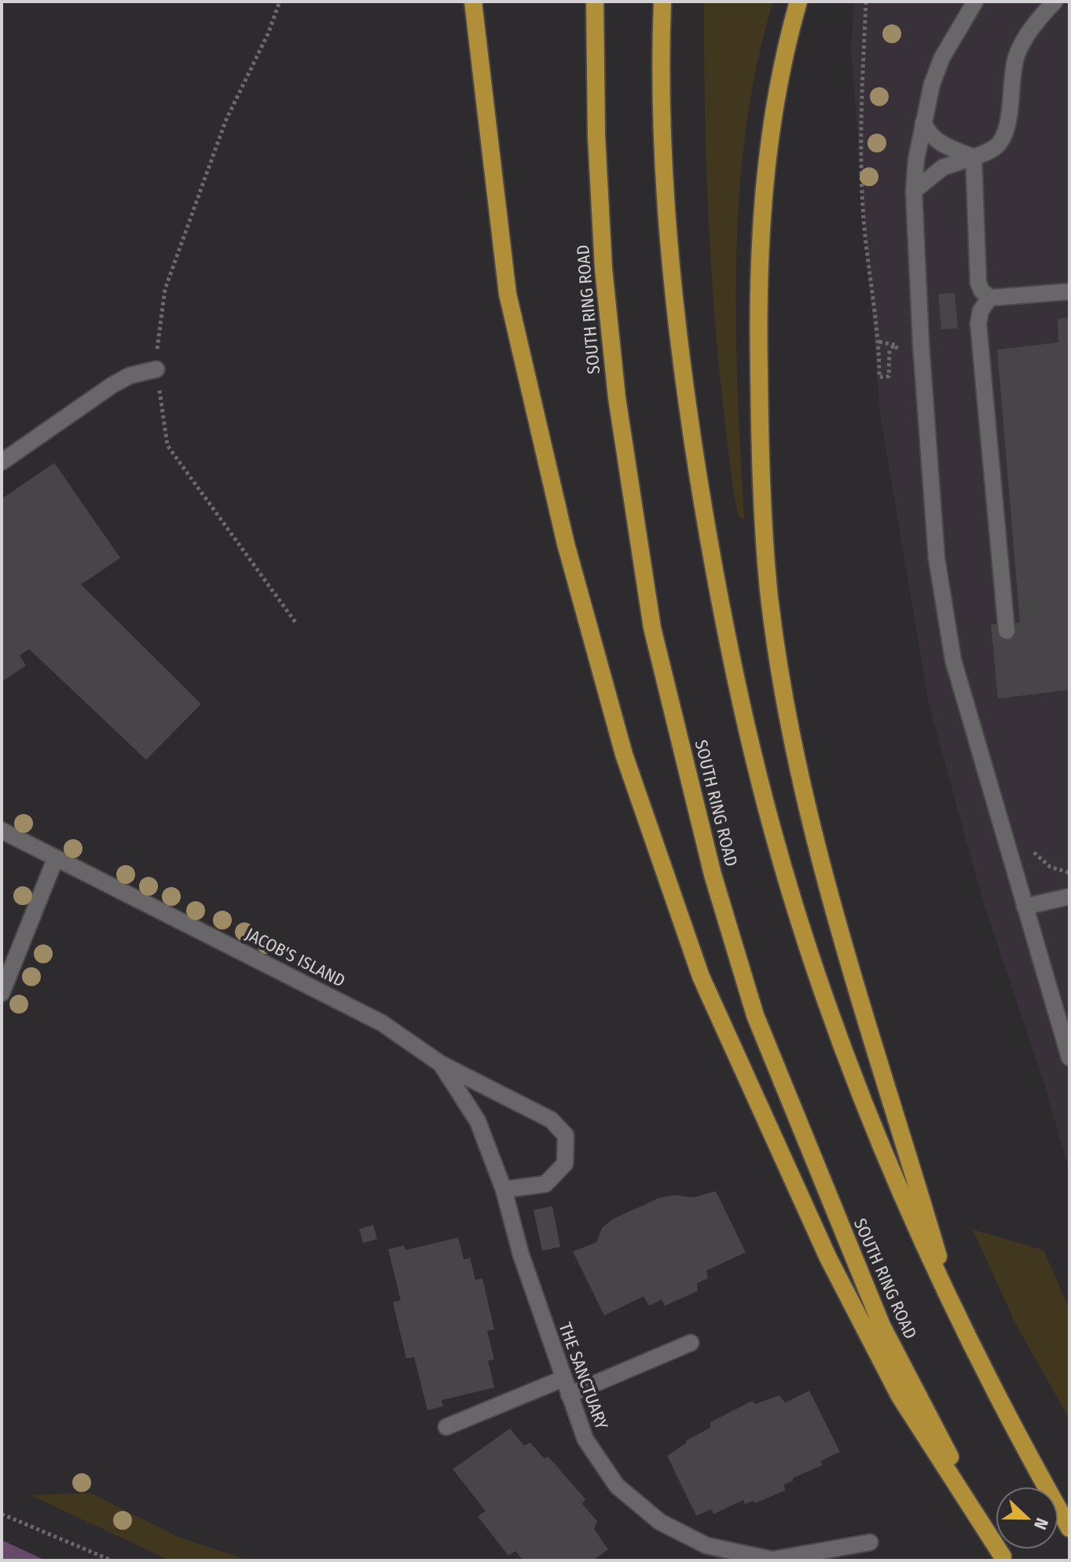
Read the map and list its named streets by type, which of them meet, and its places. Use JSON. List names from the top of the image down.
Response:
{
  "streets": {
    "highway": ["SOUTH RING ROAD"],
    "street": ["JACOB'S ISLAND", "THE SANCTUARY"]
  },
  "crossings": [
    ["JACOB'S ISLAND", "THE SANCTUARY"]
  ],
  "north": "right"
}
